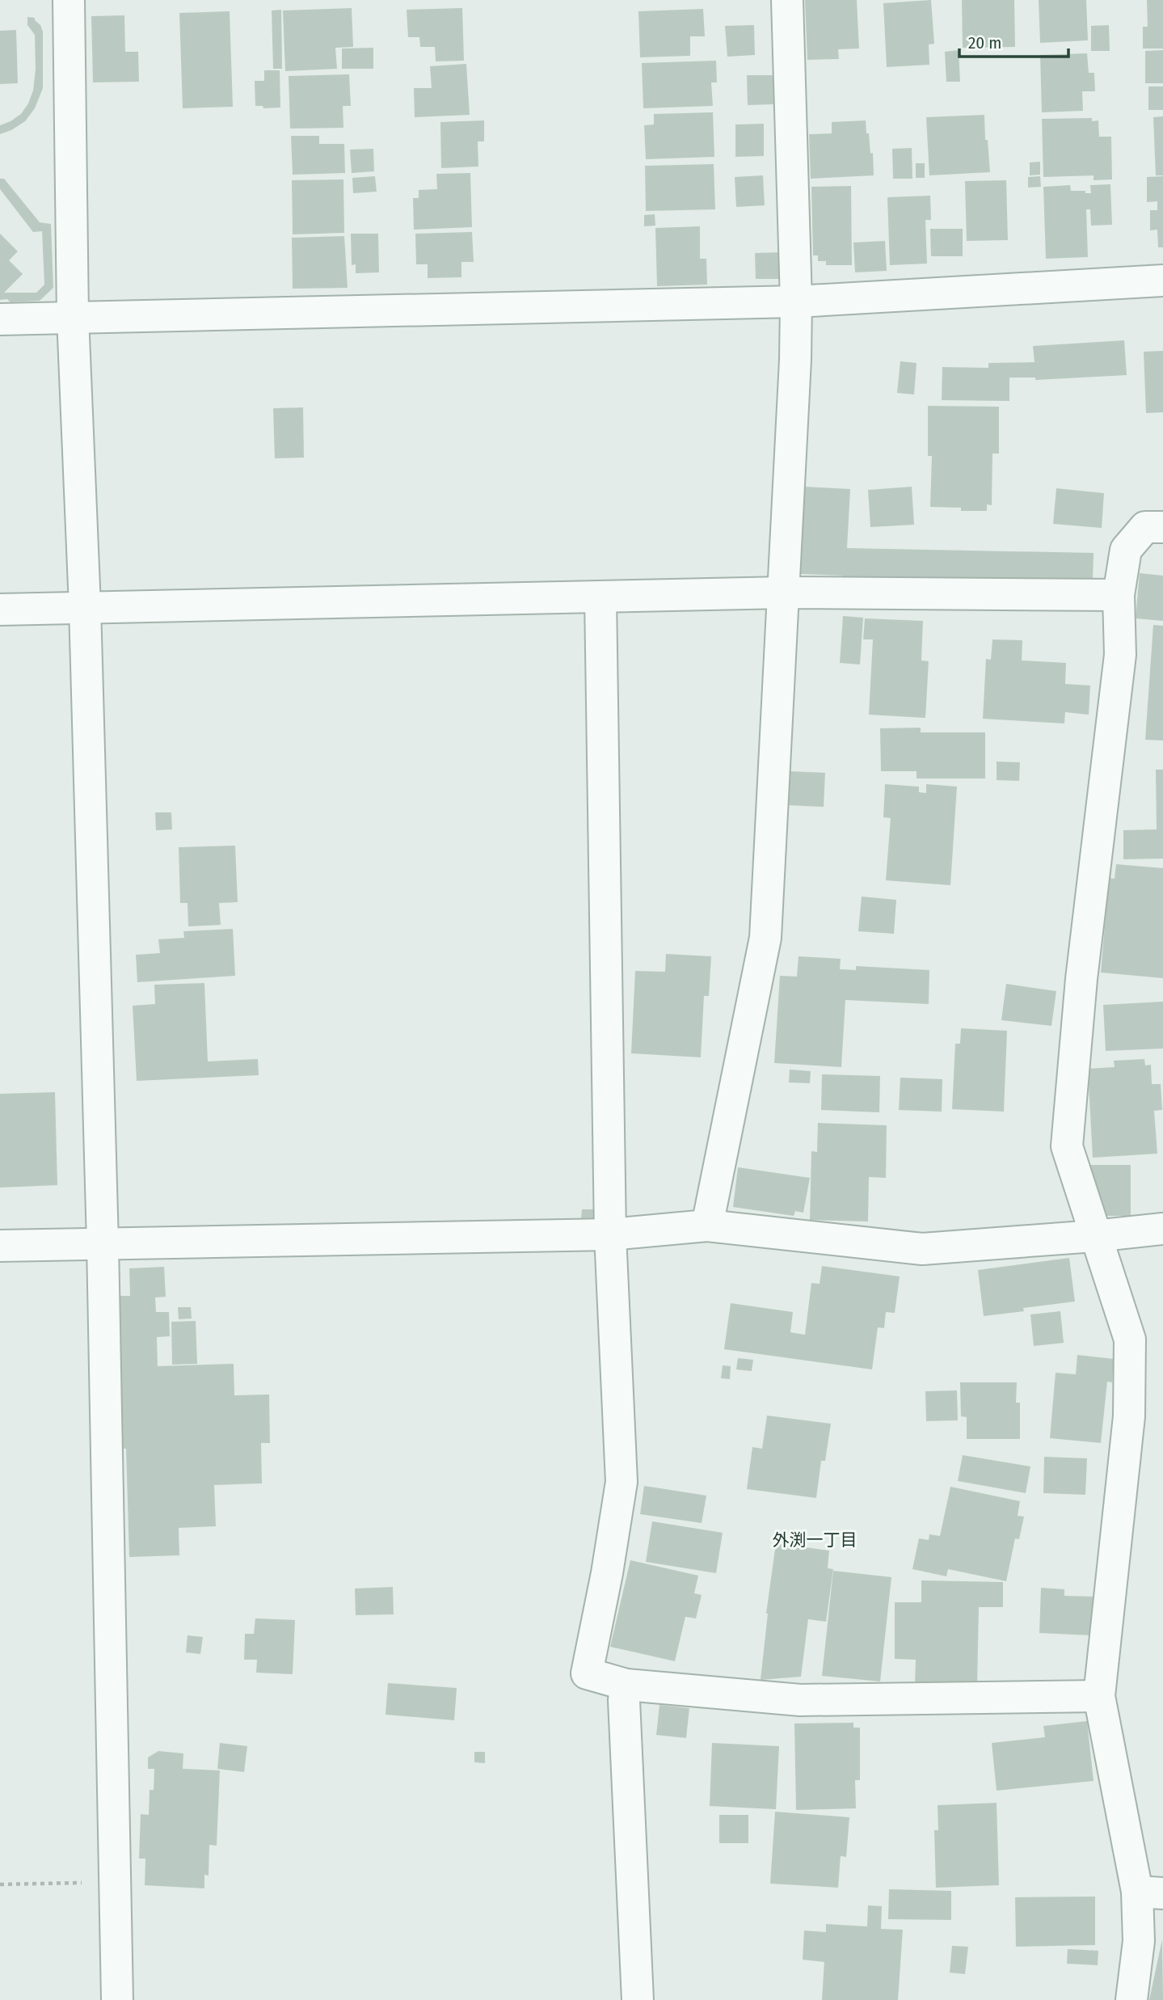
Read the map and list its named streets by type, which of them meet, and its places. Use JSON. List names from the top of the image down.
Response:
{
  "districts": ["外渕一丁目"],
  "scale_bar": "20 m"
}
